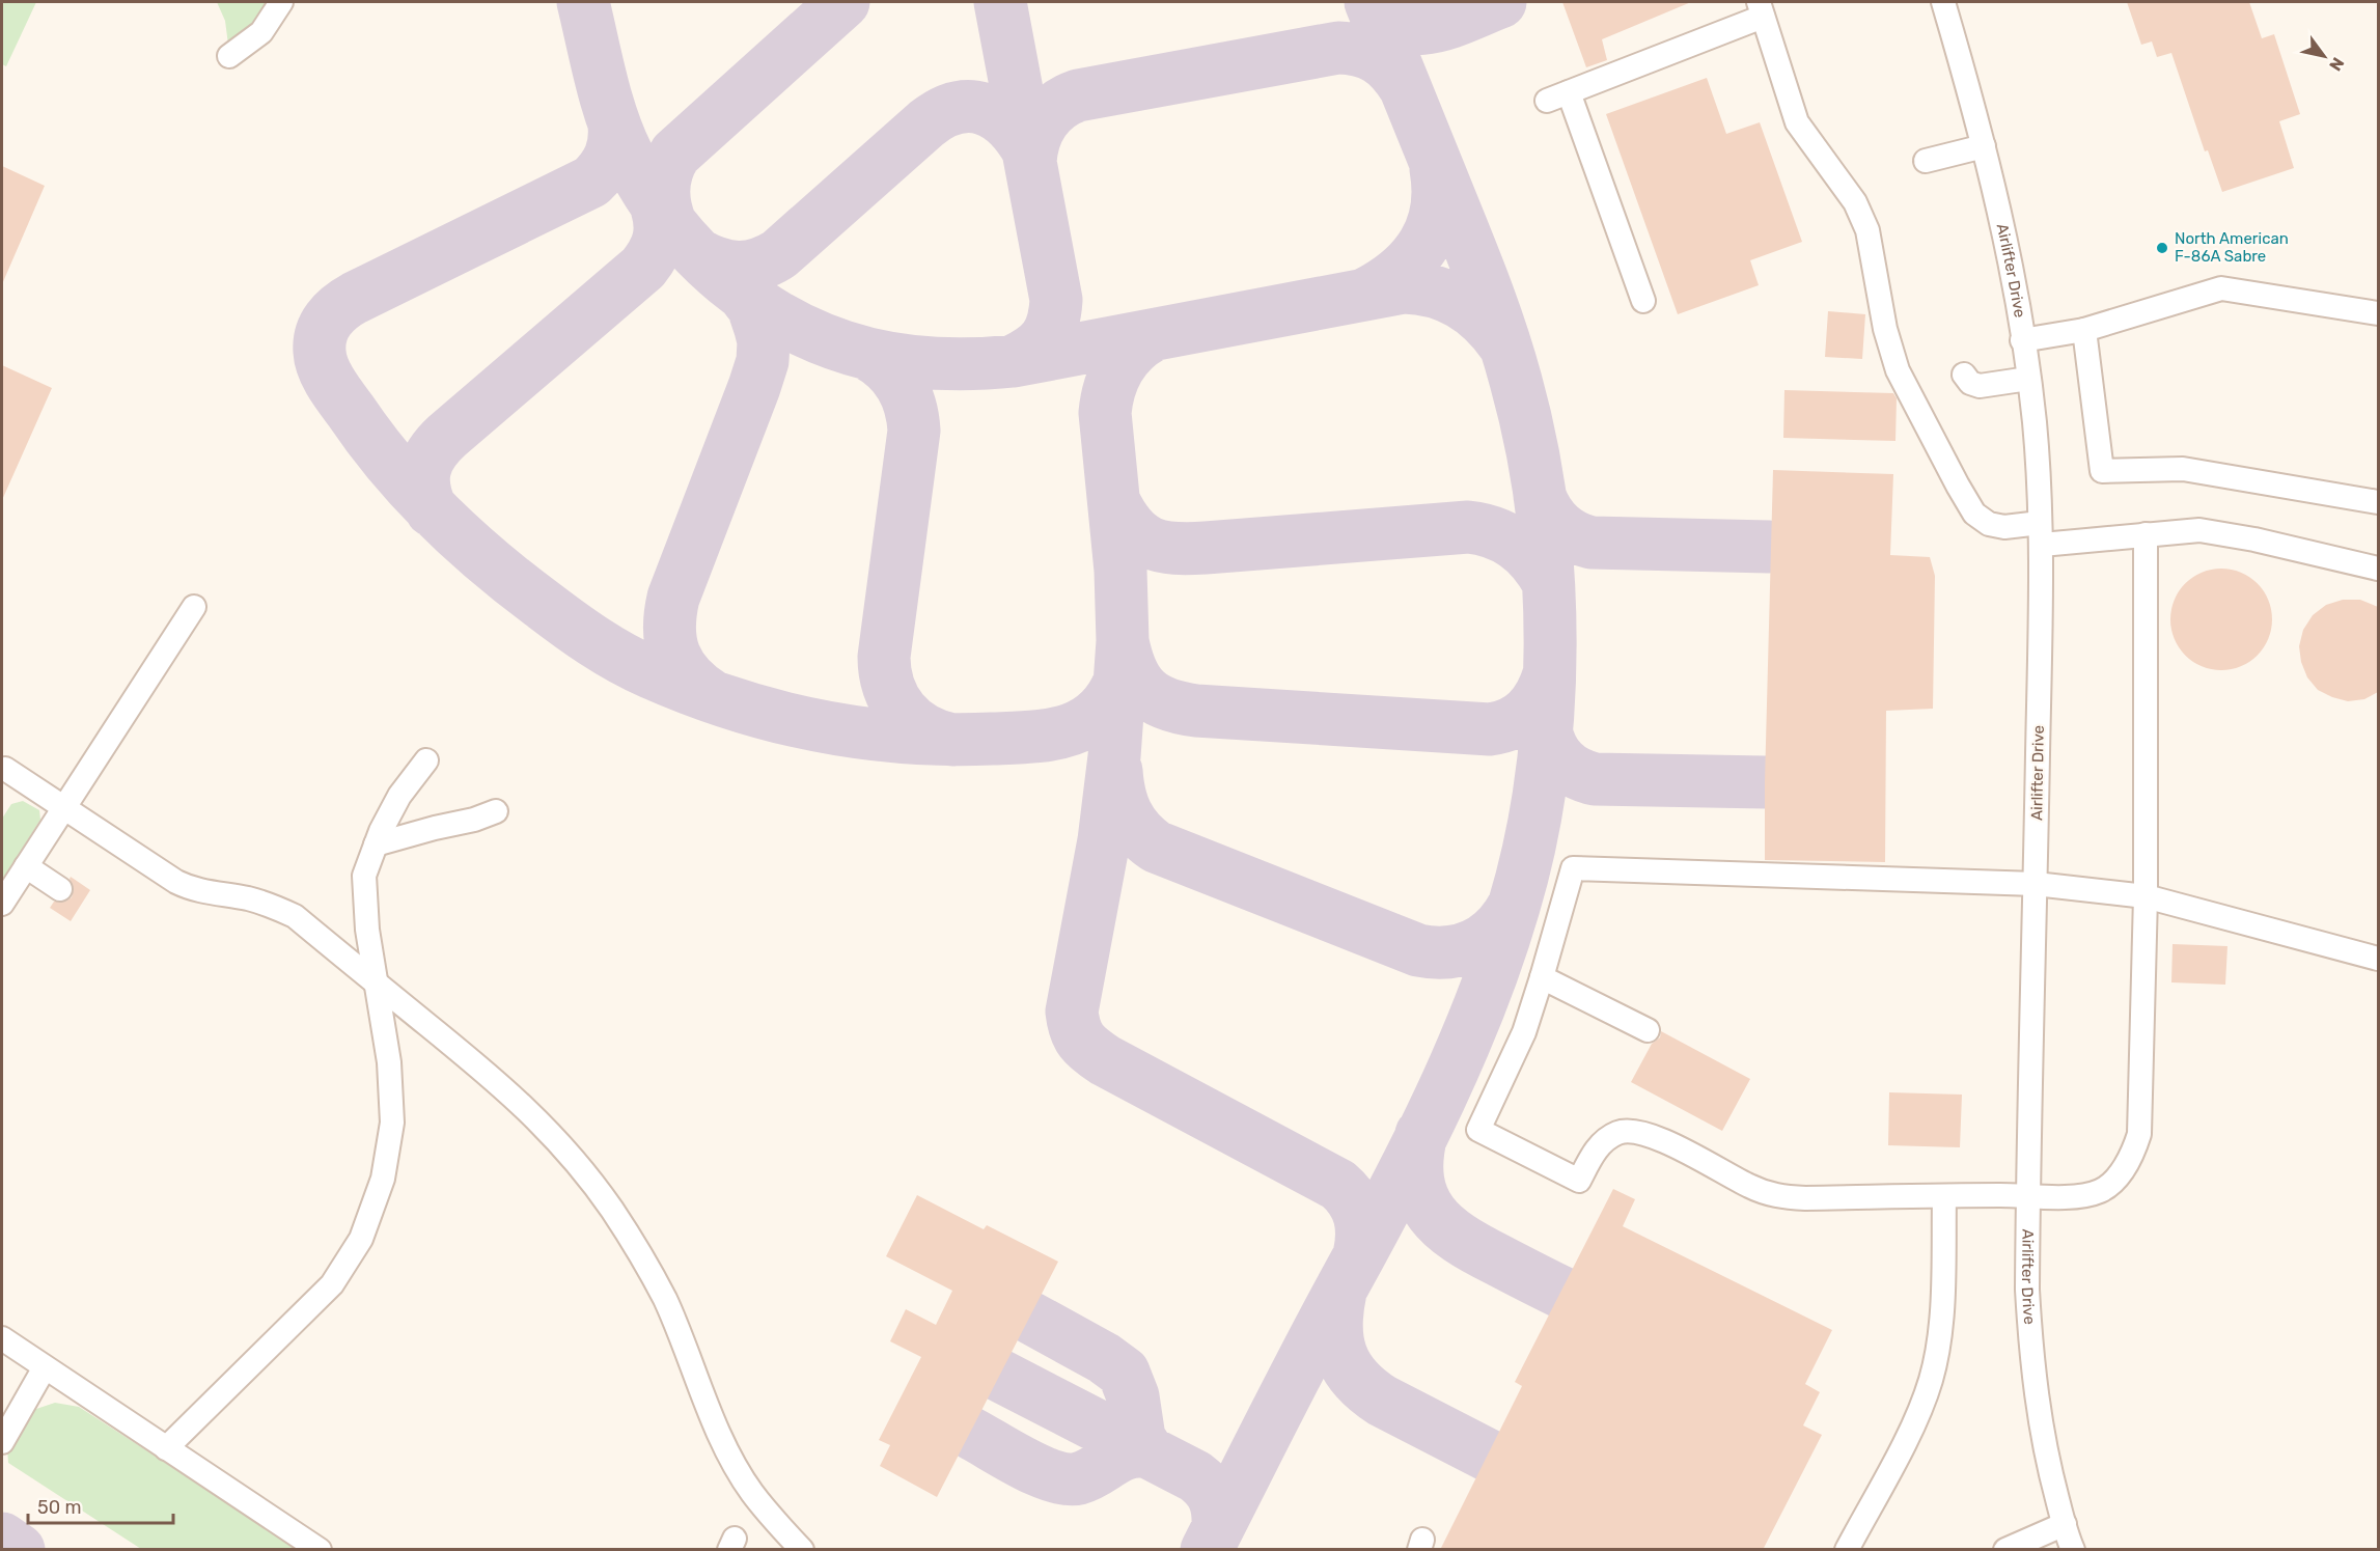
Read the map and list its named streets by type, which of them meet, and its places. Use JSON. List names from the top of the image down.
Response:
{
  "streets": {
    "street": ["Airlifter Drive"]
  },
  "places": ["North American F-86A Sabre"],
  "scale_bar": "50 m",
  "north": "bottom right"
}
